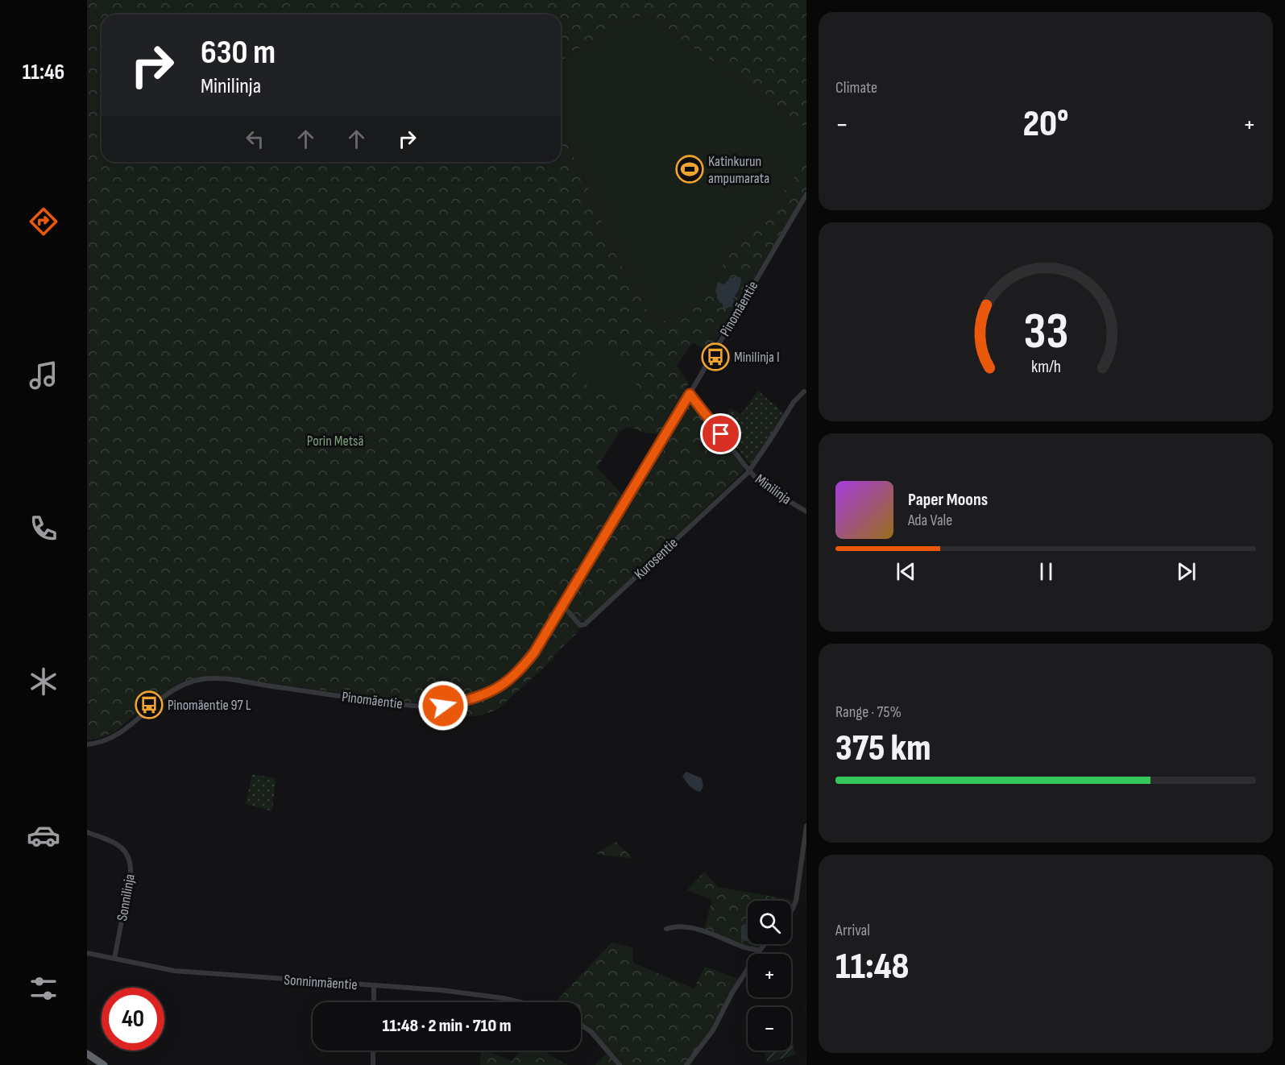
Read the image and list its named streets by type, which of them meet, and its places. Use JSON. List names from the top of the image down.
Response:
{
  "streets": {
    "street": [
      "Pinomäentie",
      "Minilinja",
      "Kurosentie",
      "Sonnilinja",
      "Sonninmäentie"
    ]
  },
  "crossings": [
    ["Pinomäentie", "Minilinja"],
    ["Pinomäentie", "Kurosentie"],
    ["Minilinja", "Kurosentie"],
    ["Sonnilinja", "Sonninmäentie"]
  ],
  "parks": ["Porin Metsä"],
  "places": {
    "sports": ["Katinkurun ampumarata"],
    "bus stop": ["Minilinja I", "Pinomäentie 97 L"]
  },
  "page": {
    "tabs": "11:46",
    "tile": [
      "Climate",
      ["Range · 75%", "375 km"],
      ["Arrival", "11:48"]
    ],
    "turn": ["630 m", "Minilinja"],
    "heat": ["−", "20°", "+"],
    "song": ["Paper Moons", "Ada Vale"],
    "map_buttons": ["+", "−"],
    "limit": "40",
    "trip": "11:48 · 2 min · 710 m",
    "gauge": ["33", "km/h"]
  }
}
